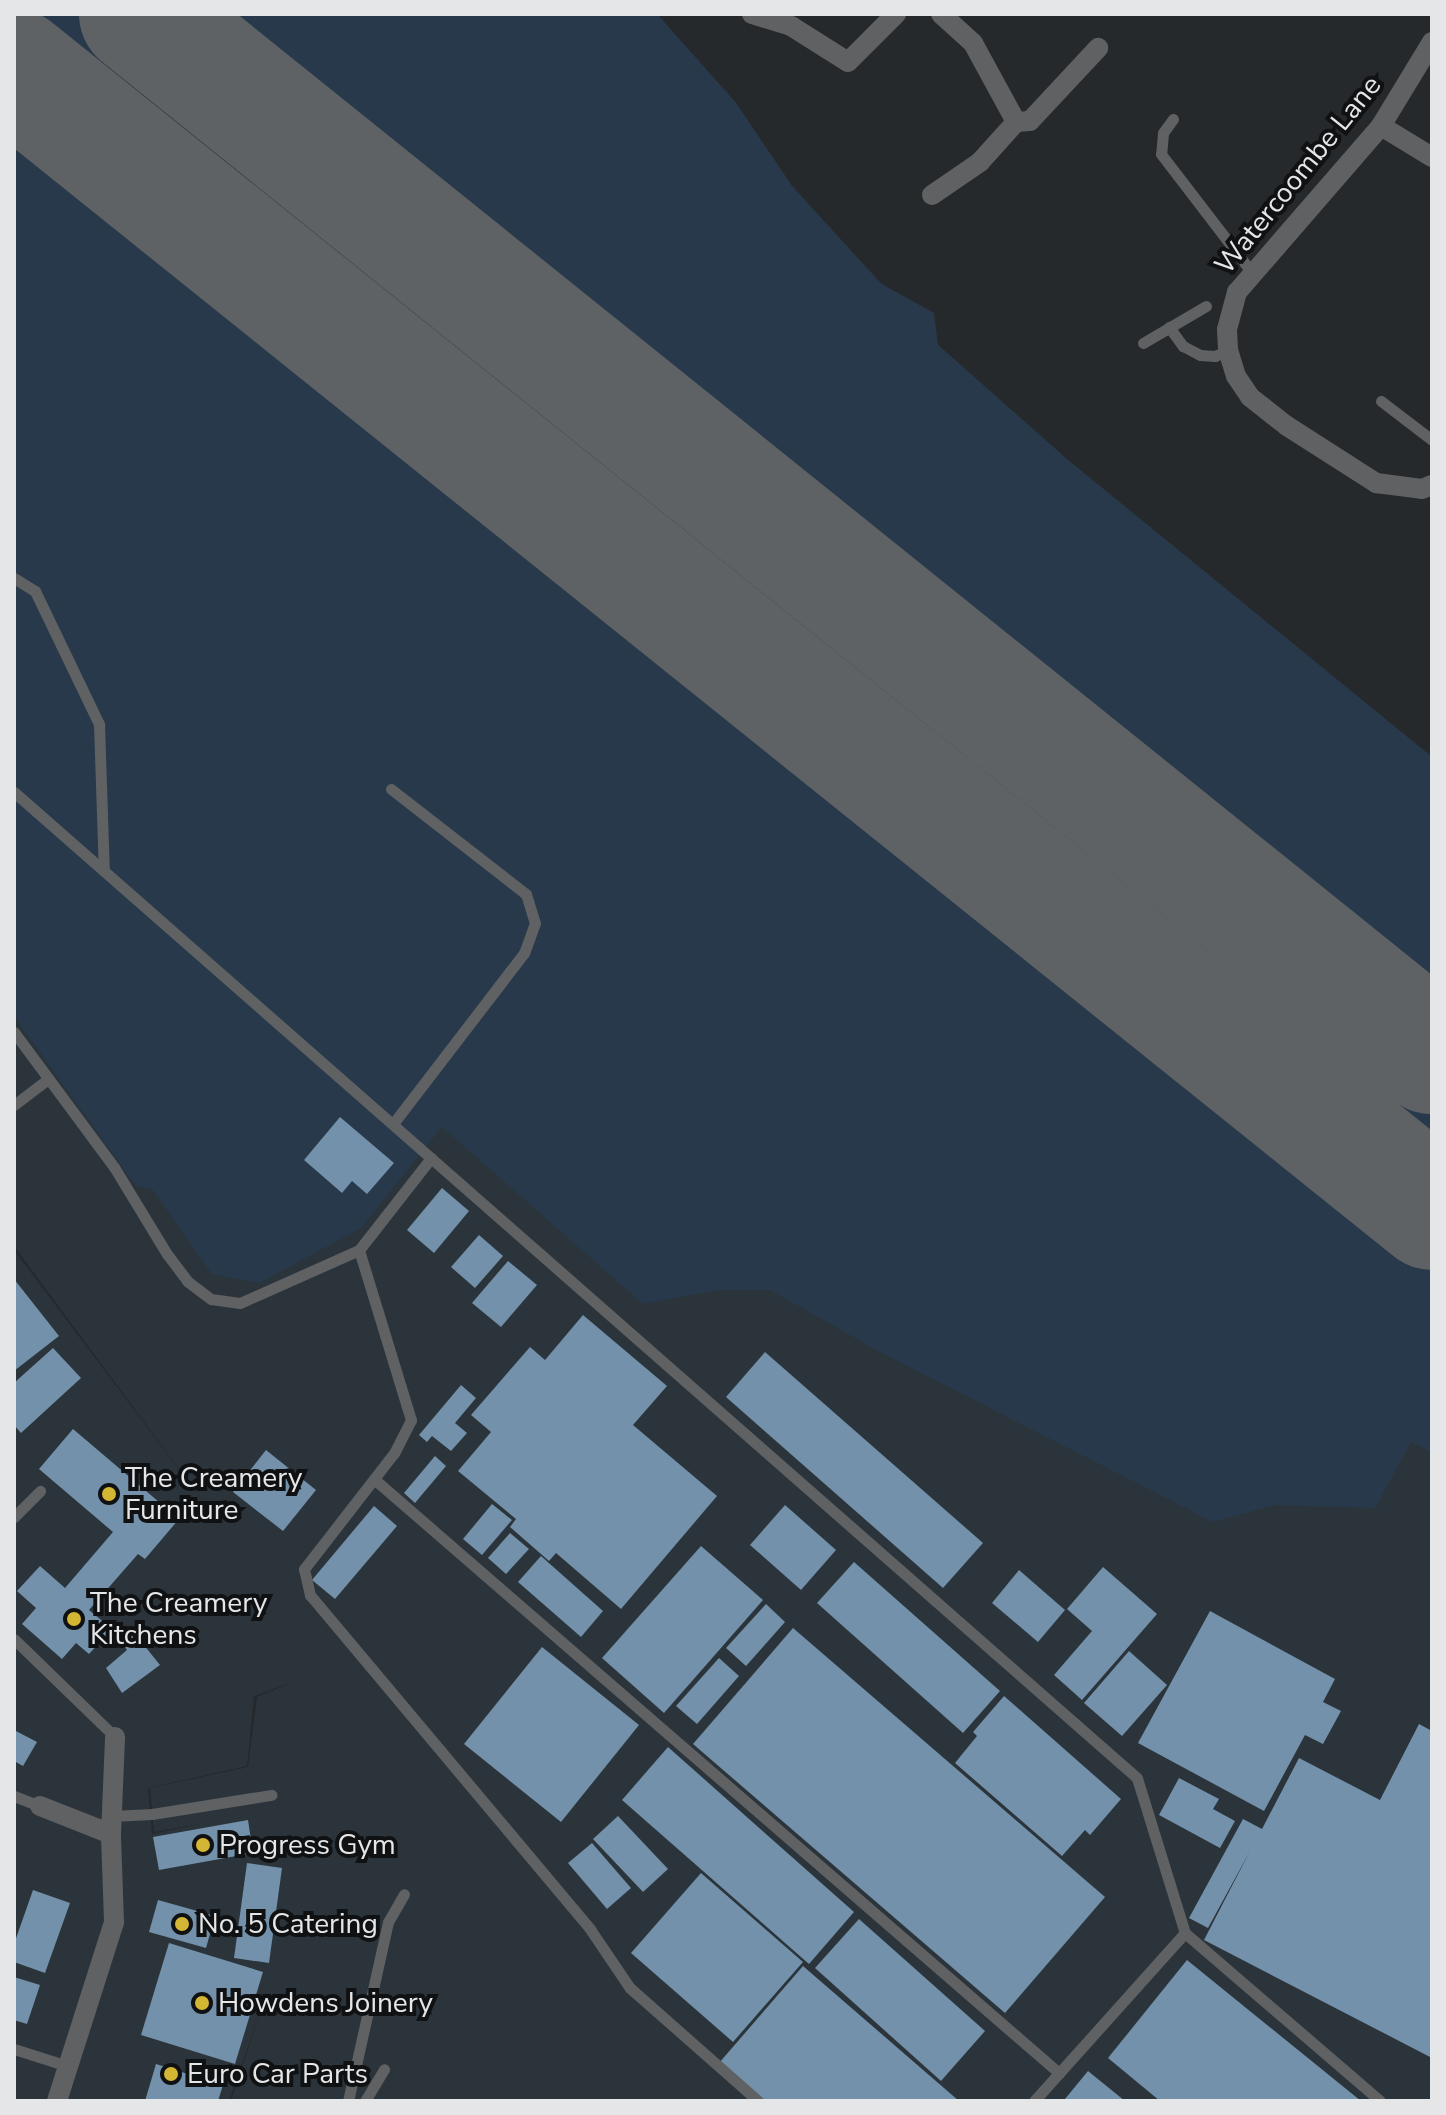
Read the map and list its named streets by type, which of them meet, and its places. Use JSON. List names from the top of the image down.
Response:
{
  "streets": {
    "street": ["Watercoombe Lane"]
  },
  "places": [
    "The Creamery Furniture",
    "The Creamery Kitchens",
    "Progress Gym",
    "No. 5 Catering",
    "Howdens Joinery",
    "Euro Car Parts"
  ]
}
